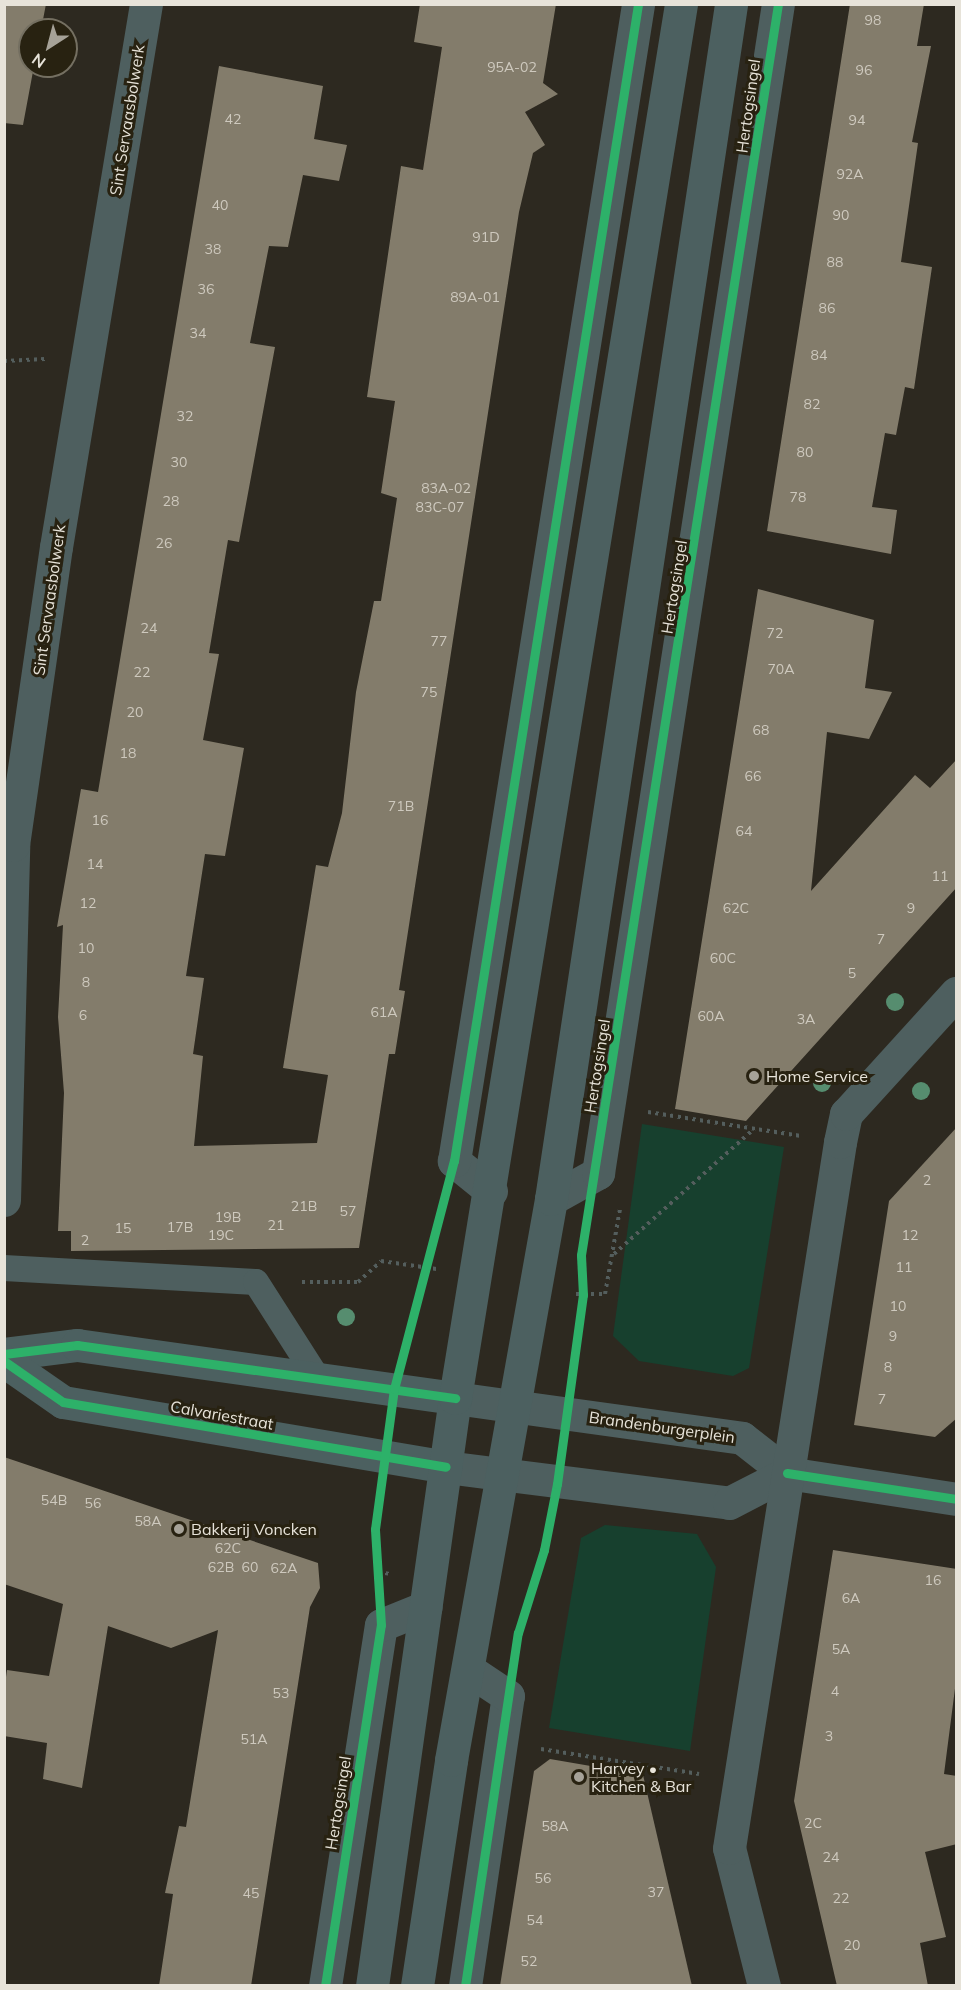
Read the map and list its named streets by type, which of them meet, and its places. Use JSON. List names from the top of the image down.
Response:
{
  "streets": {
    "main road": ["Hertogsingel", "Calvariestraat"],
    "street": ["Sint Servaasbolwerk", "Brandenburgerplein"]
  },
  "crossings": [
    ["Hertogsingel", "Brandenburgerplein"]
  ],
  "places": ["Home Service", "Bakkerij Voncken", "Harvey • Kitchen & Bar"],
  "house_numbers": [
    "98",
    "95A-02",
    "96",
    "42",
    "94",
    "92A",
    "40",
    "90",
    "91D",
    "38",
    "88",
    "36",
    "89A-01",
    "86",
    "34",
    "84",
    "82",
    "32",
    "80",
    "30",
    "83A-02",
    "78",
    "28",
    "83C-07",
    "26",
    "24",
    "72",
    "77",
    "70A",
    "22",
    "75",
    "20",
    "68",
    "18",
    "66",
    "71B",
    "16",
    "64",
    "14",
    "11",
    "12",
    "62C",
    "9",
    "7",
    "10",
    "60C",
    "5",
    "8",
    "61A",
    "6",
    "60A",
    "3A",
    "2",
    "21B",
    "57",
    "19B",
    "21",
    "17B",
    "15",
    "19C",
    "12",
    "2",
    "11",
    "10",
    "9",
    "8",
    "7",
    "54B",
    "56",
    "58A",
    "62C",
    "62B",
    "60",
    "62A",
    "16",
    "6A",
    "5A",
    "4",
    "53",
    "3",
    "51A",
    "2C",
    "58A",
    "24",
    "56",
    "37",
    "45",
    "22",
    "54",
    "20",
    "52"
  ],
  "north": "bottom left"
}
